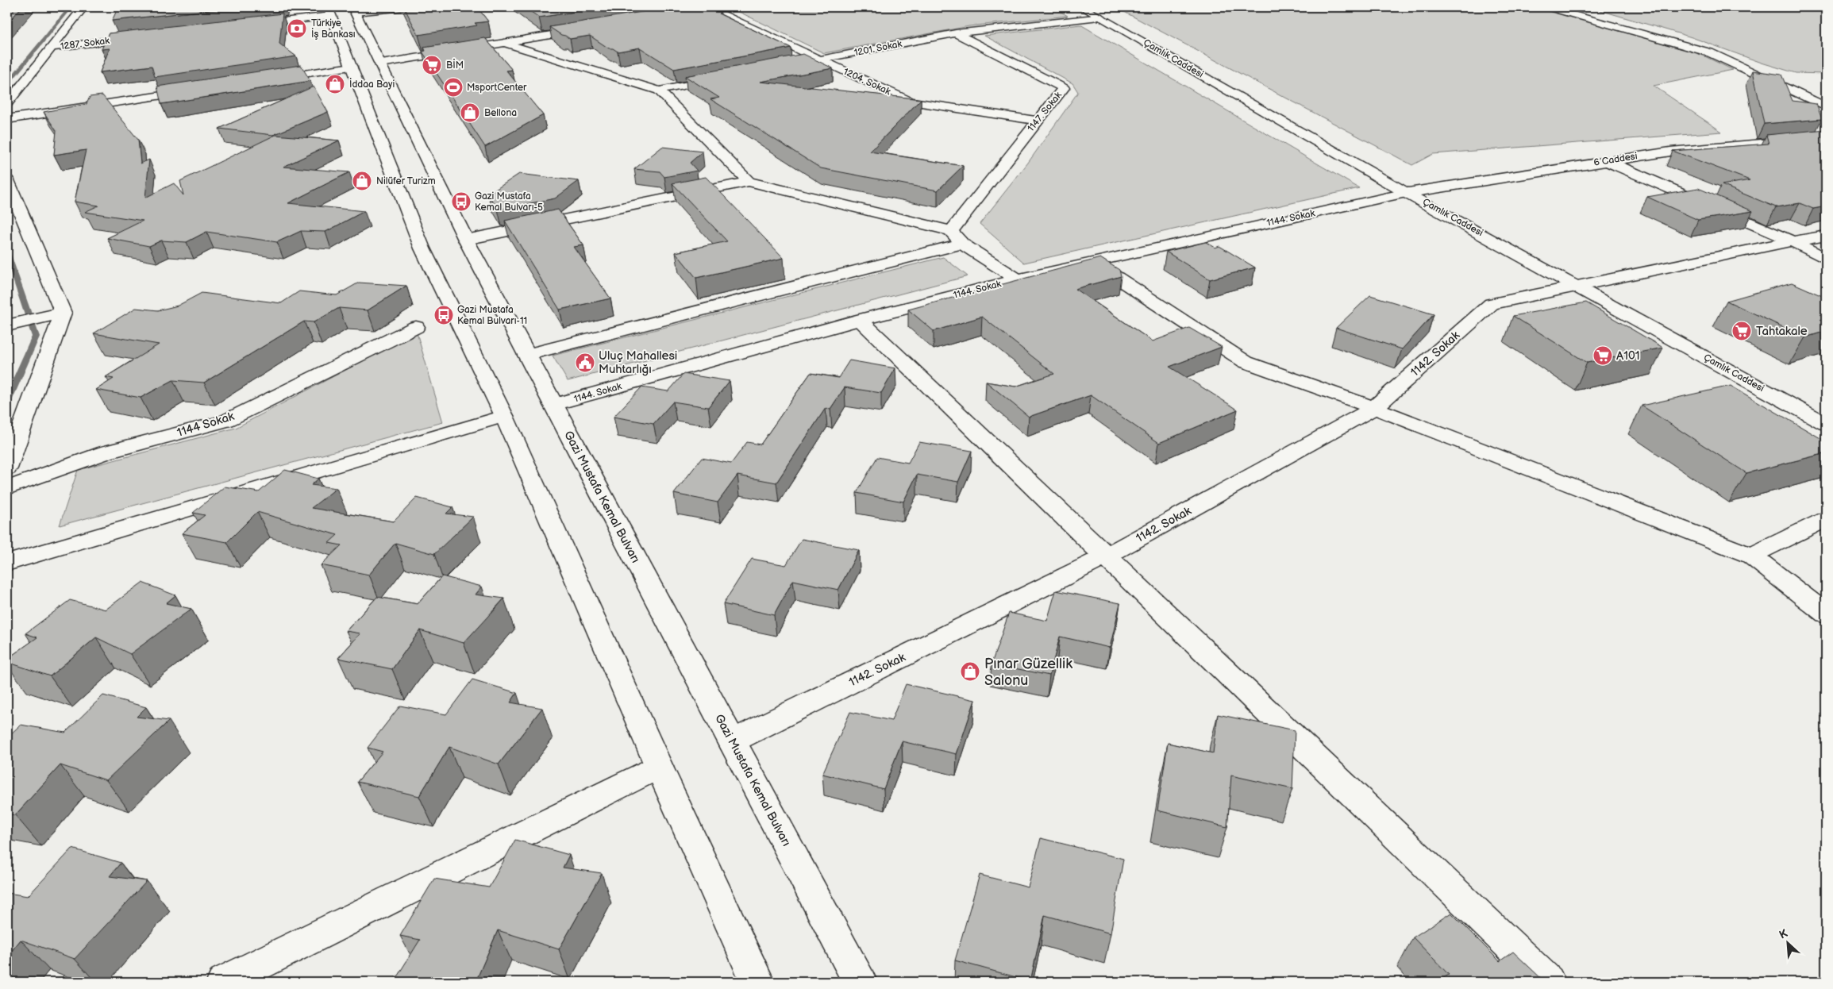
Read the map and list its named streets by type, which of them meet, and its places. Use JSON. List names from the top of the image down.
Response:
{
  "streets": {
    "street": [
      "1287. Sokak",
      "1201. Sokak",
      "Çamlık Caddesi",
      "1204. Sokak",
      "1147. Sokak",
      "6 Caddesi",
      "1144. Sokak",
      "1142. Sokak",
      "1144 Sokak",
      "Gazi Mustafa Kemal Bulvarı"
    ]
  },
  "crossings": [
    ["1201. Sokak", "Çamlık Caddesi"],
    ["1201. Sokak", "1204. Sokak"],
    ["1201. Sokak", "1147. Sokak"],
    ["Çamlık Caddesi", "6 Caddesi"],
    ["Çamlık Caddesi", "1144. Sokak"],
    ["Çamlık Caddesi", "1142. Sokak"],
    ["1204. Sokak", "1147. Sokak"],
    ["6 Caddesi", "1144. Sokak"],
    ["1144. Sokak", "Gazi Mustafa Kemal Bulvarı"],
    ["1142. Sokak", "Gazi Mustafa Kemal Bulvarı"]
  ],
  "places": {
    "bank": ["Türkiye İş Bankası"],
    "supermarket": ["BİM", "Tahtakale", "A101"],
    "shop": [
      "İddaa Bayi",
      "Bellona",
      "Nilüfer Turizm",
      "Pınar Güzellik Salonu"
    ],
    "sports": ["MsportCenter"],
    "bus stop": ["Gazi Mustafa Kemal Bulvarı-5", "Gazi Mustafa Kemal Bulvarı-11"],
    "public building": ["Uluç Mahallesi Muhtarlığı"]
  },
  "north": "top left"
}
